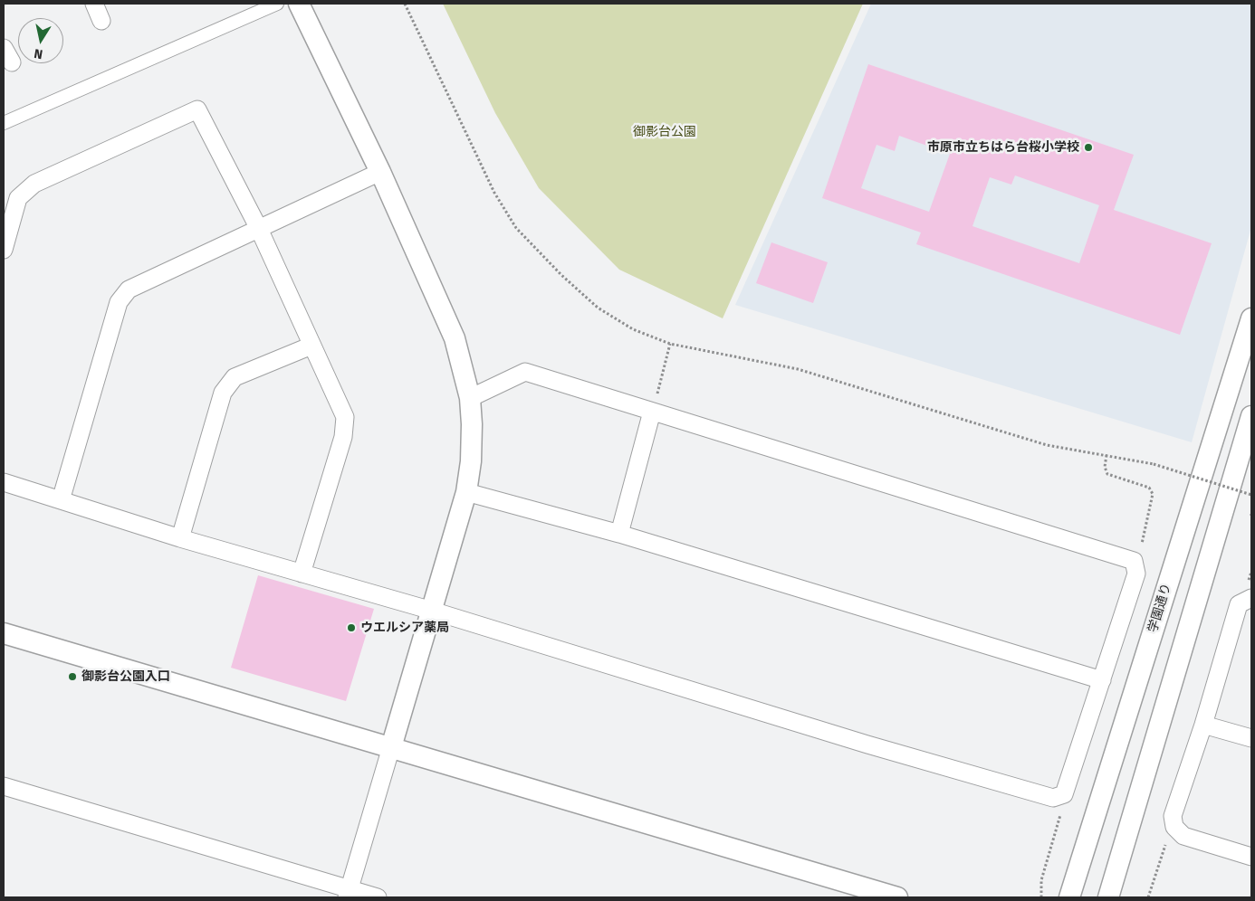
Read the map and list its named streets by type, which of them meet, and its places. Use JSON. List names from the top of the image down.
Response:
{
  "streets": {
    "street": ["学園通り"]
  },
  "parks": ["御影台公園"],
  "places": ["市原市立ちはら台桜小学校", "ウエルシア薬局", "御影台公園入口"],
  "north": "bottom"
}
